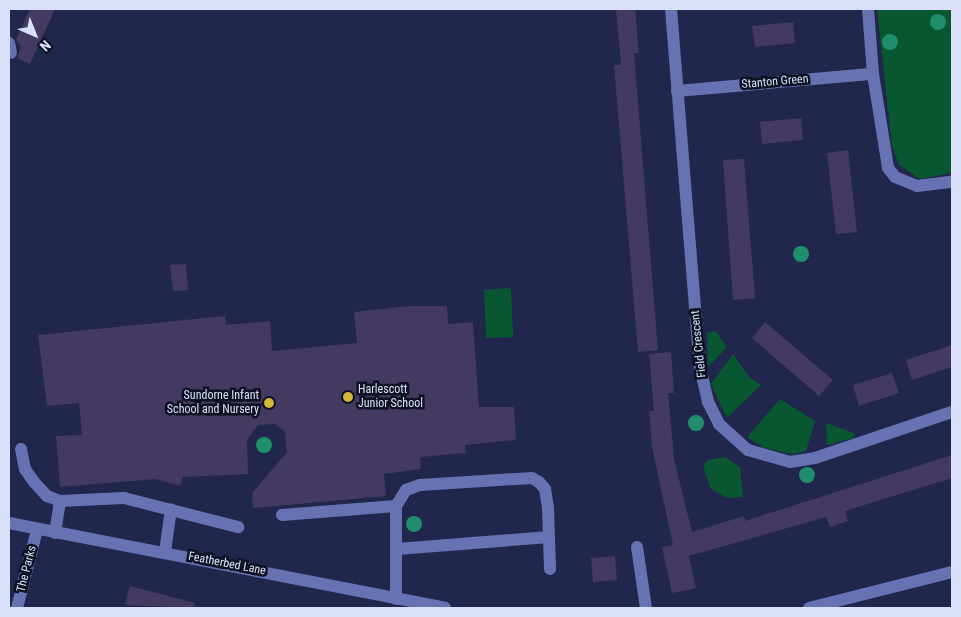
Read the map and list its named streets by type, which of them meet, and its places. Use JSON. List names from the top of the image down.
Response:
{
  "streets": {
    "street": [
      "Stanton Green",
      "Field Crescent",
      "Featherbed Lane",
      "The Parks"
    ]
  },
  "crossings": [
    ["Stanton Green", "Field Crescent"],
    ["Featherbed Lane", "The Parks"]
  ],
  "places": ["Harlescott Junior School", "Sundorne Infant School and Nursery"],
  "north": "bottom right"
}
